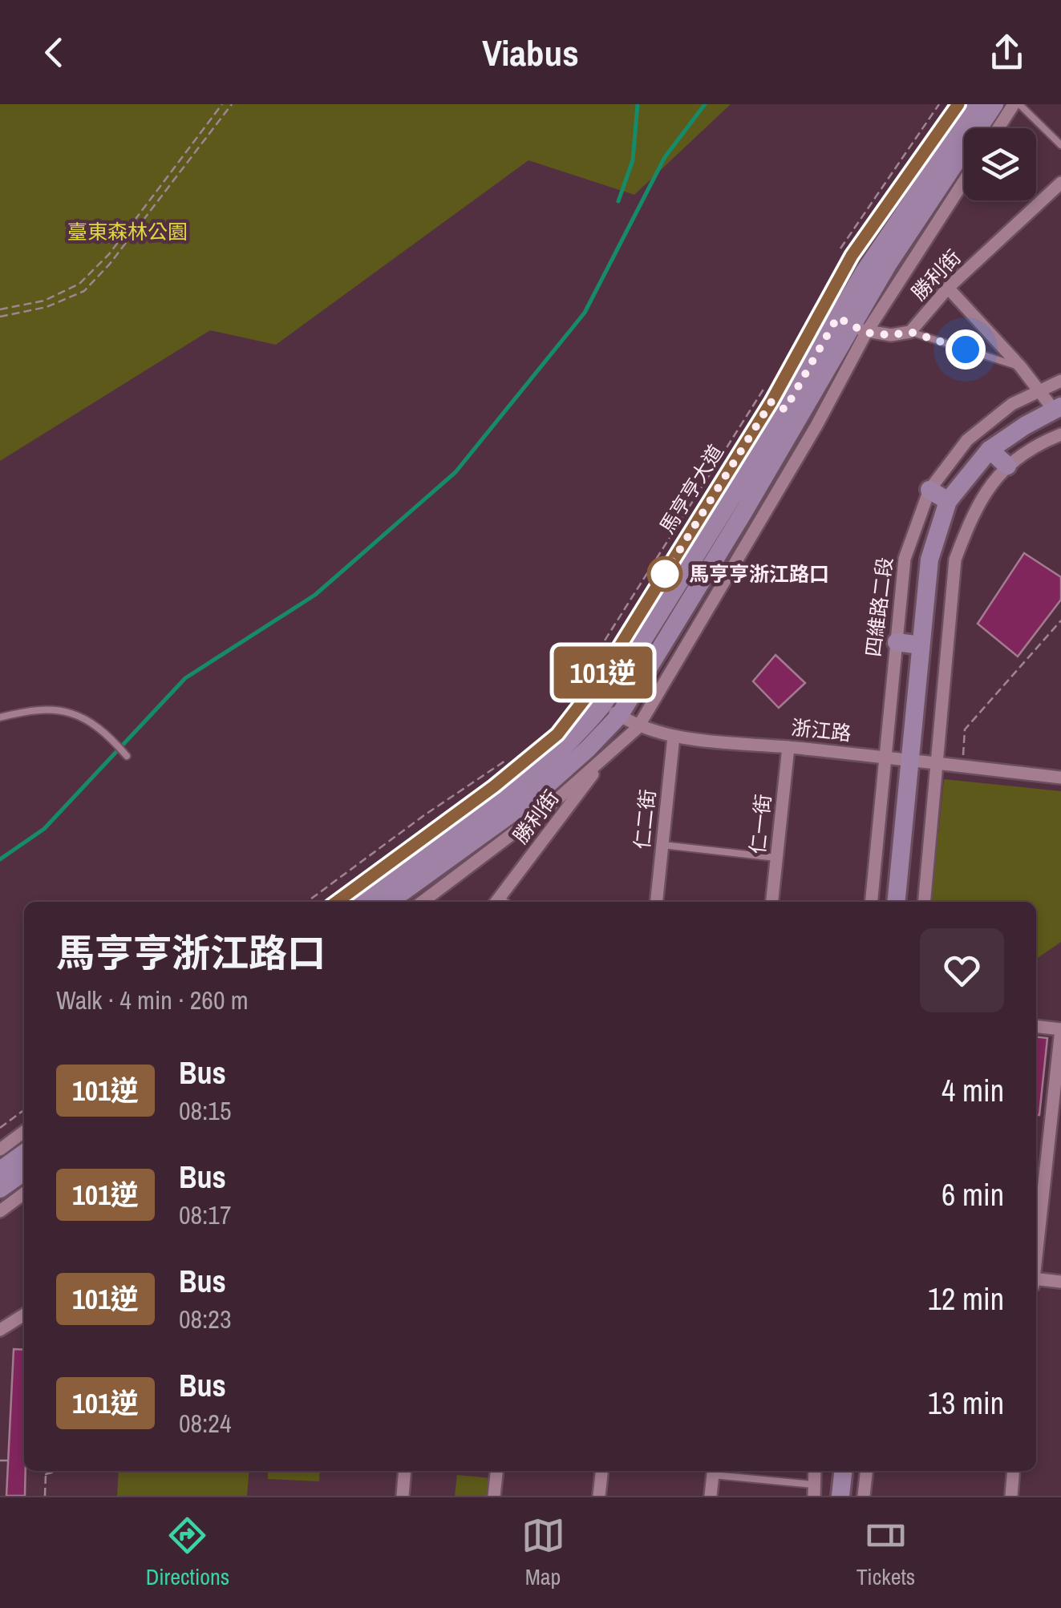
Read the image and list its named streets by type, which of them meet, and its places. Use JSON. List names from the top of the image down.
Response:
{
  "streets": {
    "street": [
      "勝利街",
      "馬亨亨大道",
      "四維路二段",
      "浙江路",
      "仁二街",
      "仁一街"
    ]
  },
  "crossings": [
    ["勝利街", "馬亨亨大道"],
    ["馬亨亨大道", "浙江路"],
    ["四維路二段", "浙江路"],
    ["浙江路", "仁二街"],
    ["浙江路", "仁一街"]
  ],
  "parks": ["臺東森林公園"],
  "places": ["馬亨亨浙江路口"],
  "lines": ["bus line 101逆"],
  "page": {
    "header": "Viabus",
    "on_map": "101逆",
    "heading": ["馬亨亨浙江路口", "Walk · 4 min · 260 m"],
    "list": [
      {
        "mark": "101逆",
        "name": "Bus",
        "note": "08:15",
        "value": "4 min"
      },
      {
        "mark": "101逆",
        "name": "Bus",
        "note": "08:17",
        "value": "6 min"
      },
      {
        "mark": "101逆",
        "name": "Bus",
        "note": "08:23",
        "value": "12 min"
      },
      {
        "mark": "101逆",
        "name": "Bus",
        "note": "08:24",
        "value": "13 min"
      }
    ],
    "tabs": ["Directions", "Map", "Tickets"]
  }
}
